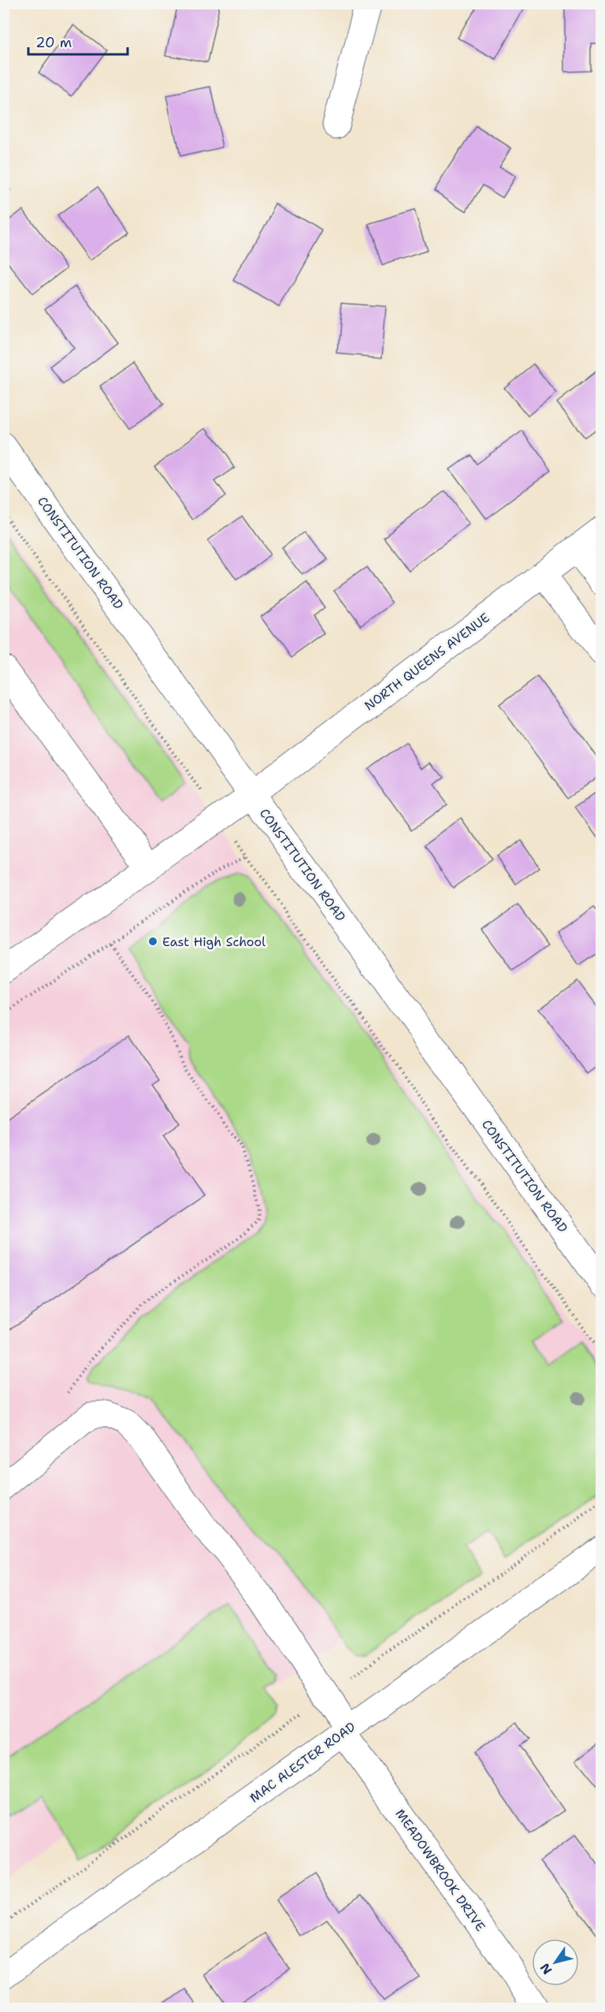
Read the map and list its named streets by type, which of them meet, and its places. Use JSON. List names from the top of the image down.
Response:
{
  "streets": {
    "street": [
      "CONSTITUTION ROAD",
      "NORTH QUEENS AVENUE",
      "MAC ALESTER ROAD",
      "MEADOWBROOK DRIVE"
    ]
  },
  "crossings": [
    ["CONSTITUTION ROAD", "NORTH QUEENS AVENUE"],
    ["MAC ALESTER ROAD", "MEADOWBROOK DRIVE"]
  ],
  "places": ["East High School"],
  "scale_bar": "20 m",
  "north": "bottom left"
}
